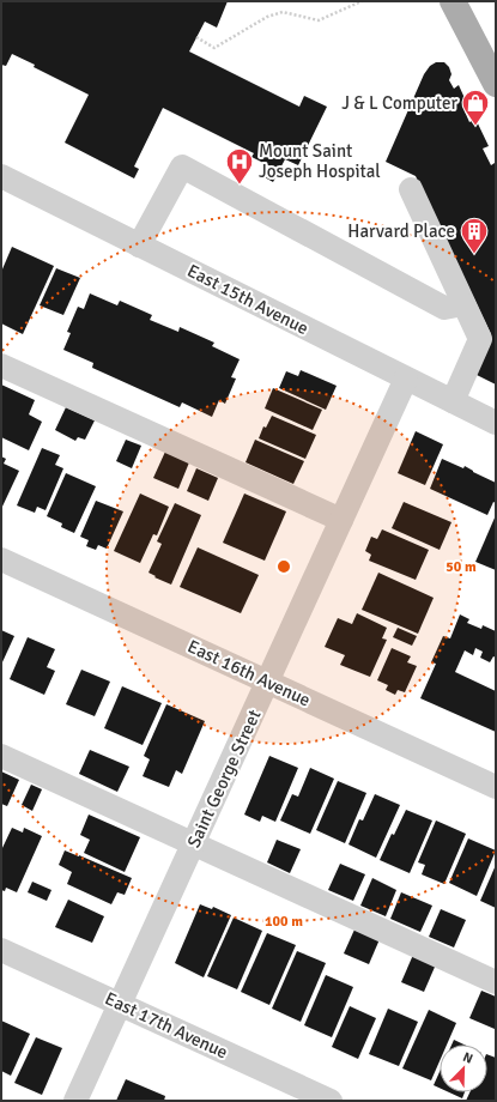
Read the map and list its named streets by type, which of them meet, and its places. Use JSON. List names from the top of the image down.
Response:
{
  "streets": {
    "street": [
      "East 15th Avenue",
      "East 16th Avenue",
      "Saint George Street",
      "East 17th Avenue"
    ]
  },
  "crossings": [
    ["East 15th Avenue", "Saint George Street"],
    ["East 16th Avenue", "Saint George Street"],
    ["Saint George Street", "East 17th Avenue"]
  ],
  "places": {
    "shop": ["J & L Computer"],
    "hospital": ["Mount Saint Joseph Hospital"],
    "building": ["Harvard Place"]
  },
  "north": "top right",
  "rings": ["50 m", "100 m"]
}
